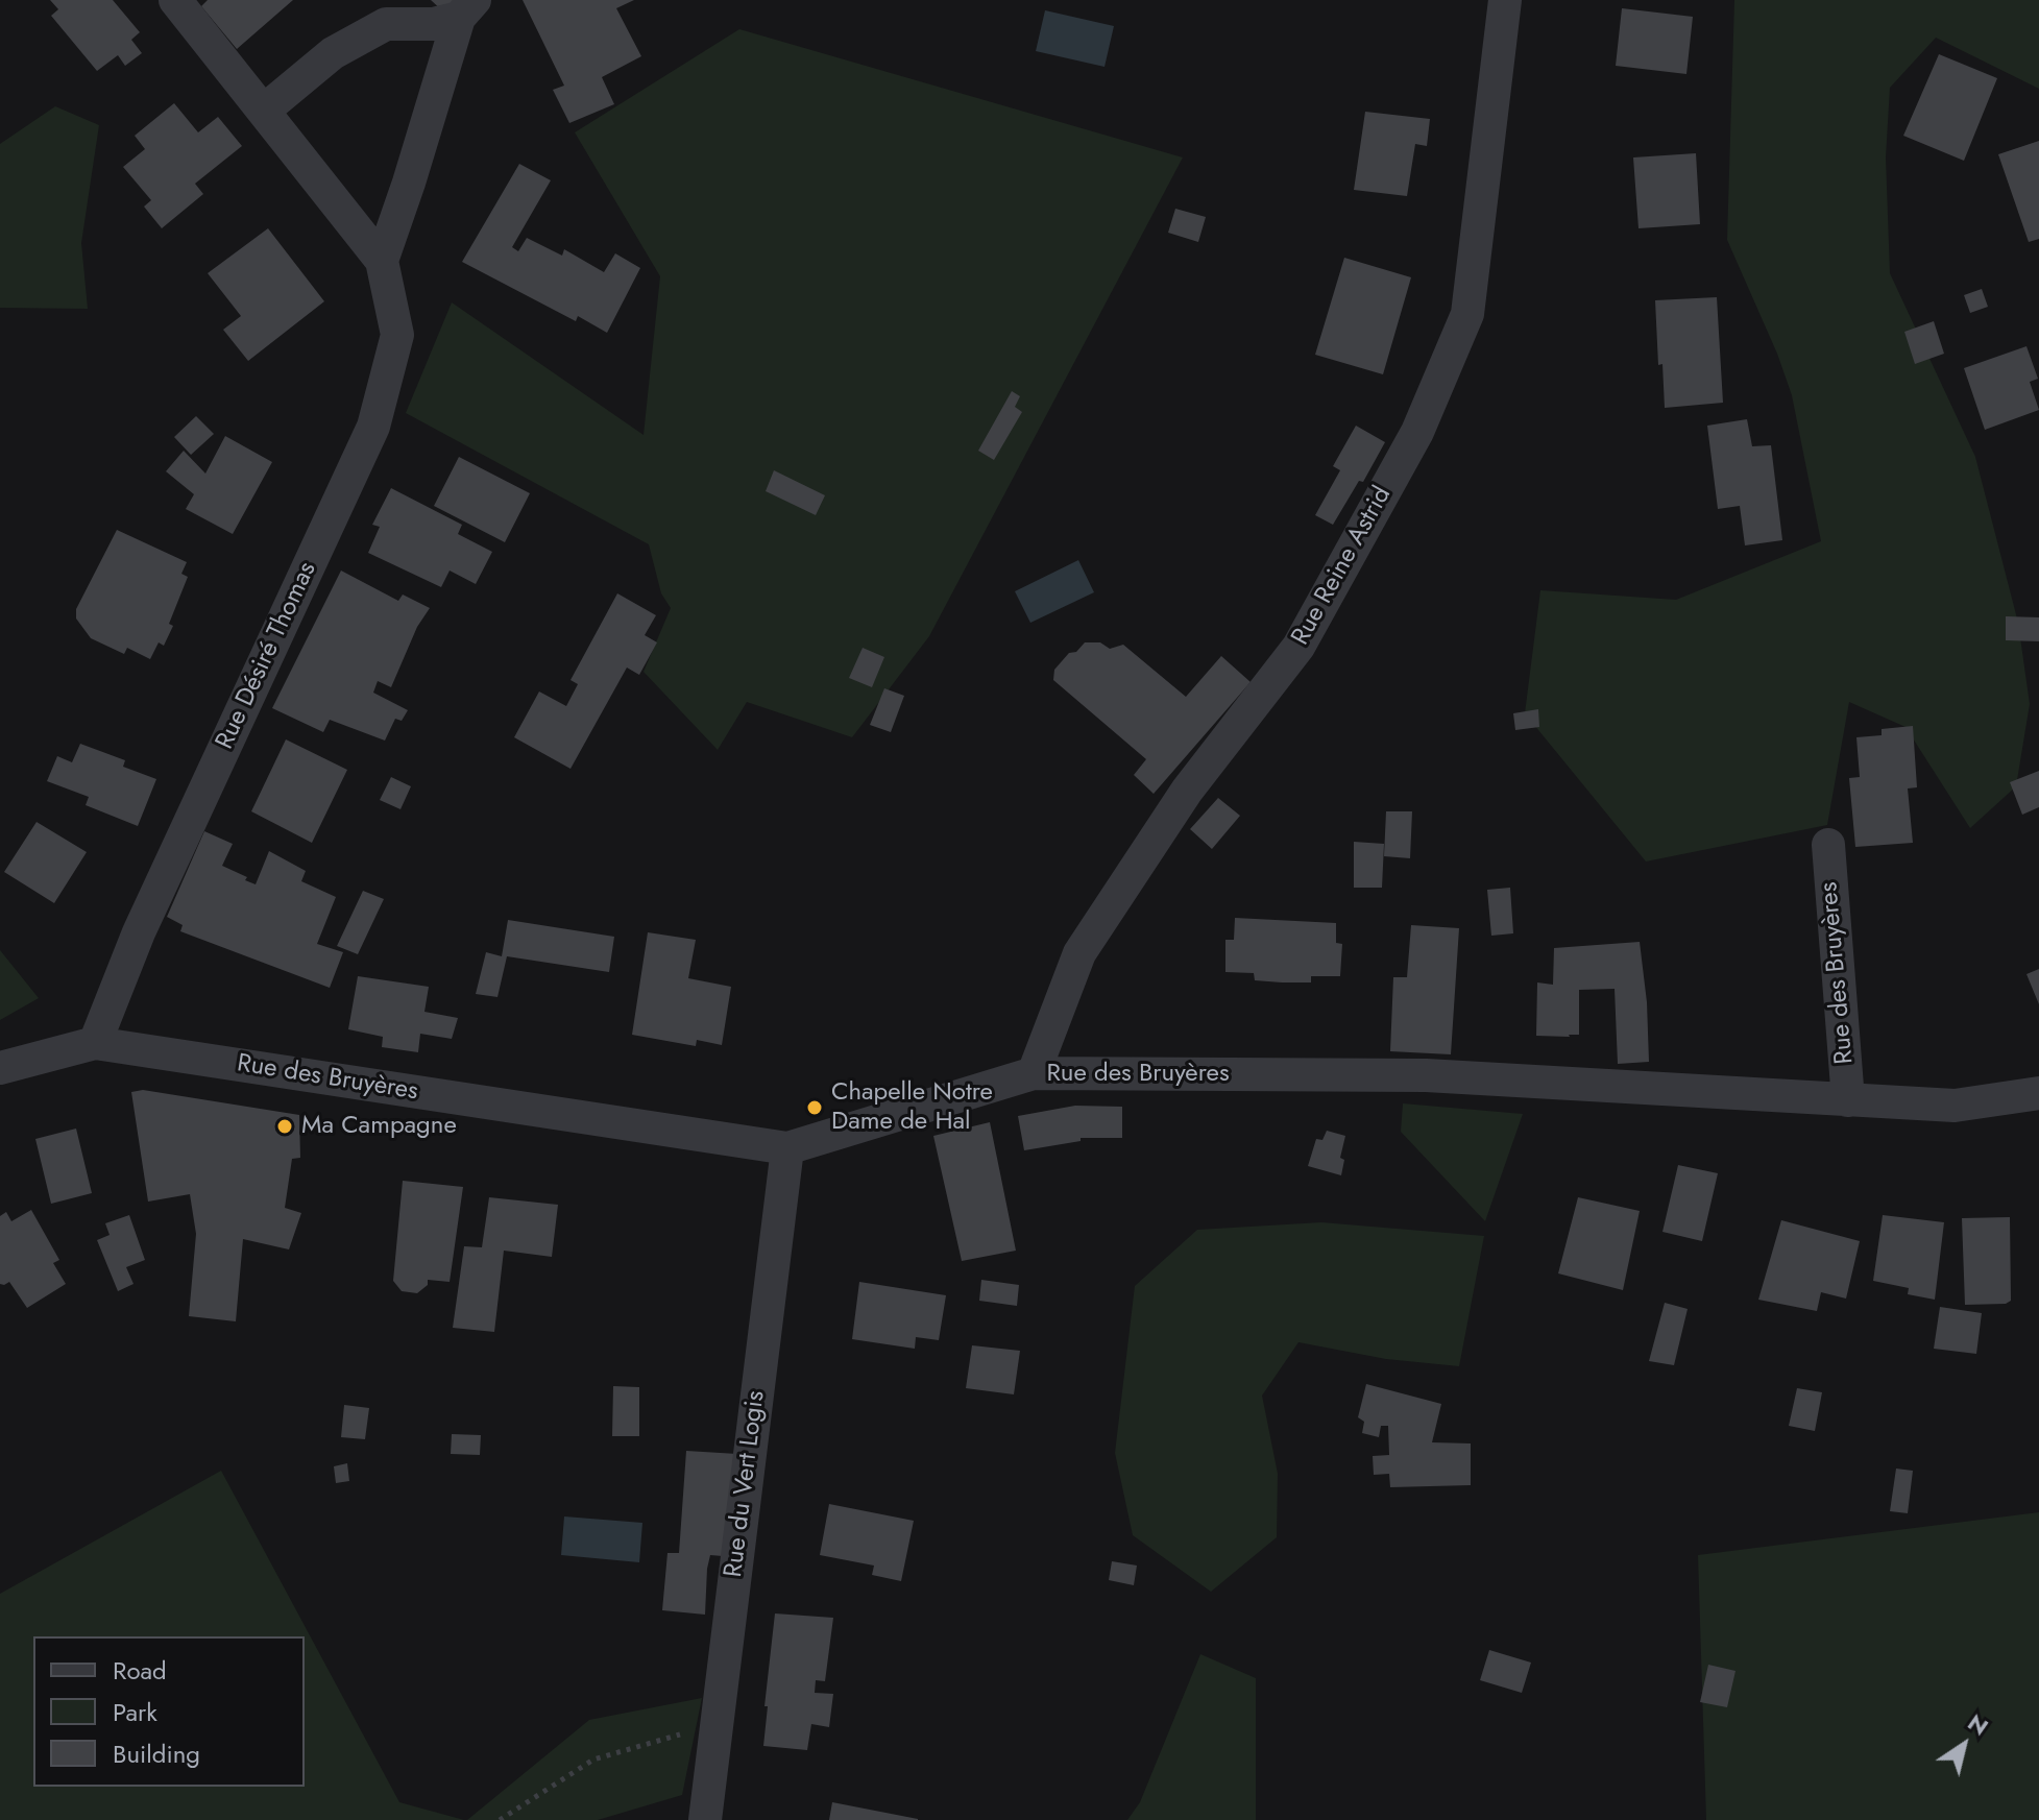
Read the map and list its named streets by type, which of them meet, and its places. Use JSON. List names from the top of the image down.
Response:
{
  "streets": {
    "street": [
      "Rue Reine Astrid",
      "Rue Désiré Thomas",
      "Rue des Bruyères",
      "Rue du Vert Logis"
    ]
  },
  "crossings": [
    ["Rue Reine Astrid", "Rue des Bruyères"],
    ["Rue Désiré Thomas", "Rue des Bruyères"],
    ["Rue des Bruyères", "Rue du Vert Logis"]
  ],
  "places": ["Chapelle Notre Dame de Hal", "Ma Campagne"],
  "legend": ["Road", "Park", "Building"],
  "north": "top right"
}
